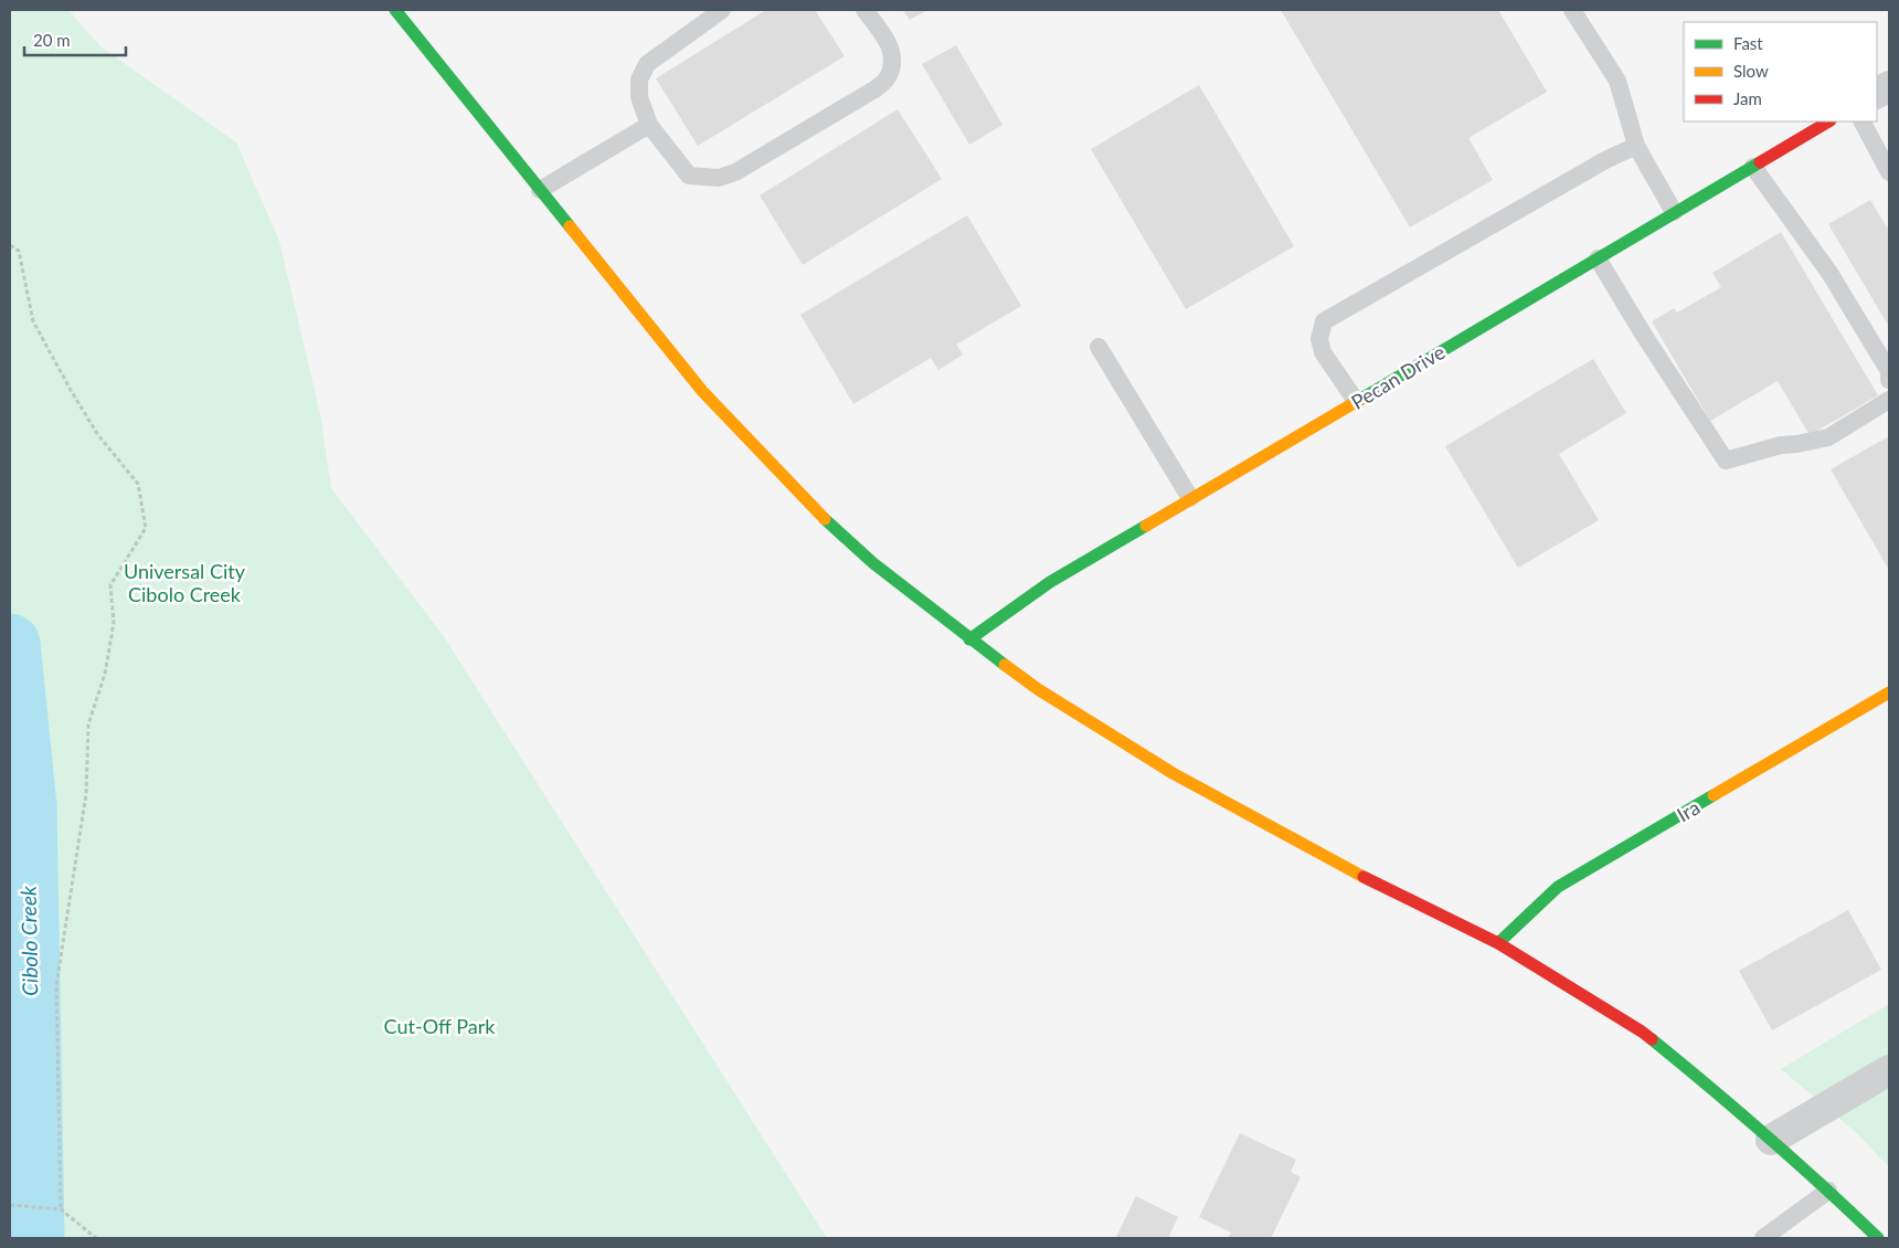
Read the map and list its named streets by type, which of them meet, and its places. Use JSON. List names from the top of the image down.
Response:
{
  "streets": {
    "main road": ["Pecan Drive", "Ira"]
  },
  "water": ["Cibolo Creek"],
  "parks": ["Universal City Cibolo Creek", "Cut-Off Park"],
  "legend": ["Fast", "Slow", "Jam"],
  "scale_bar": "20 m"
}
